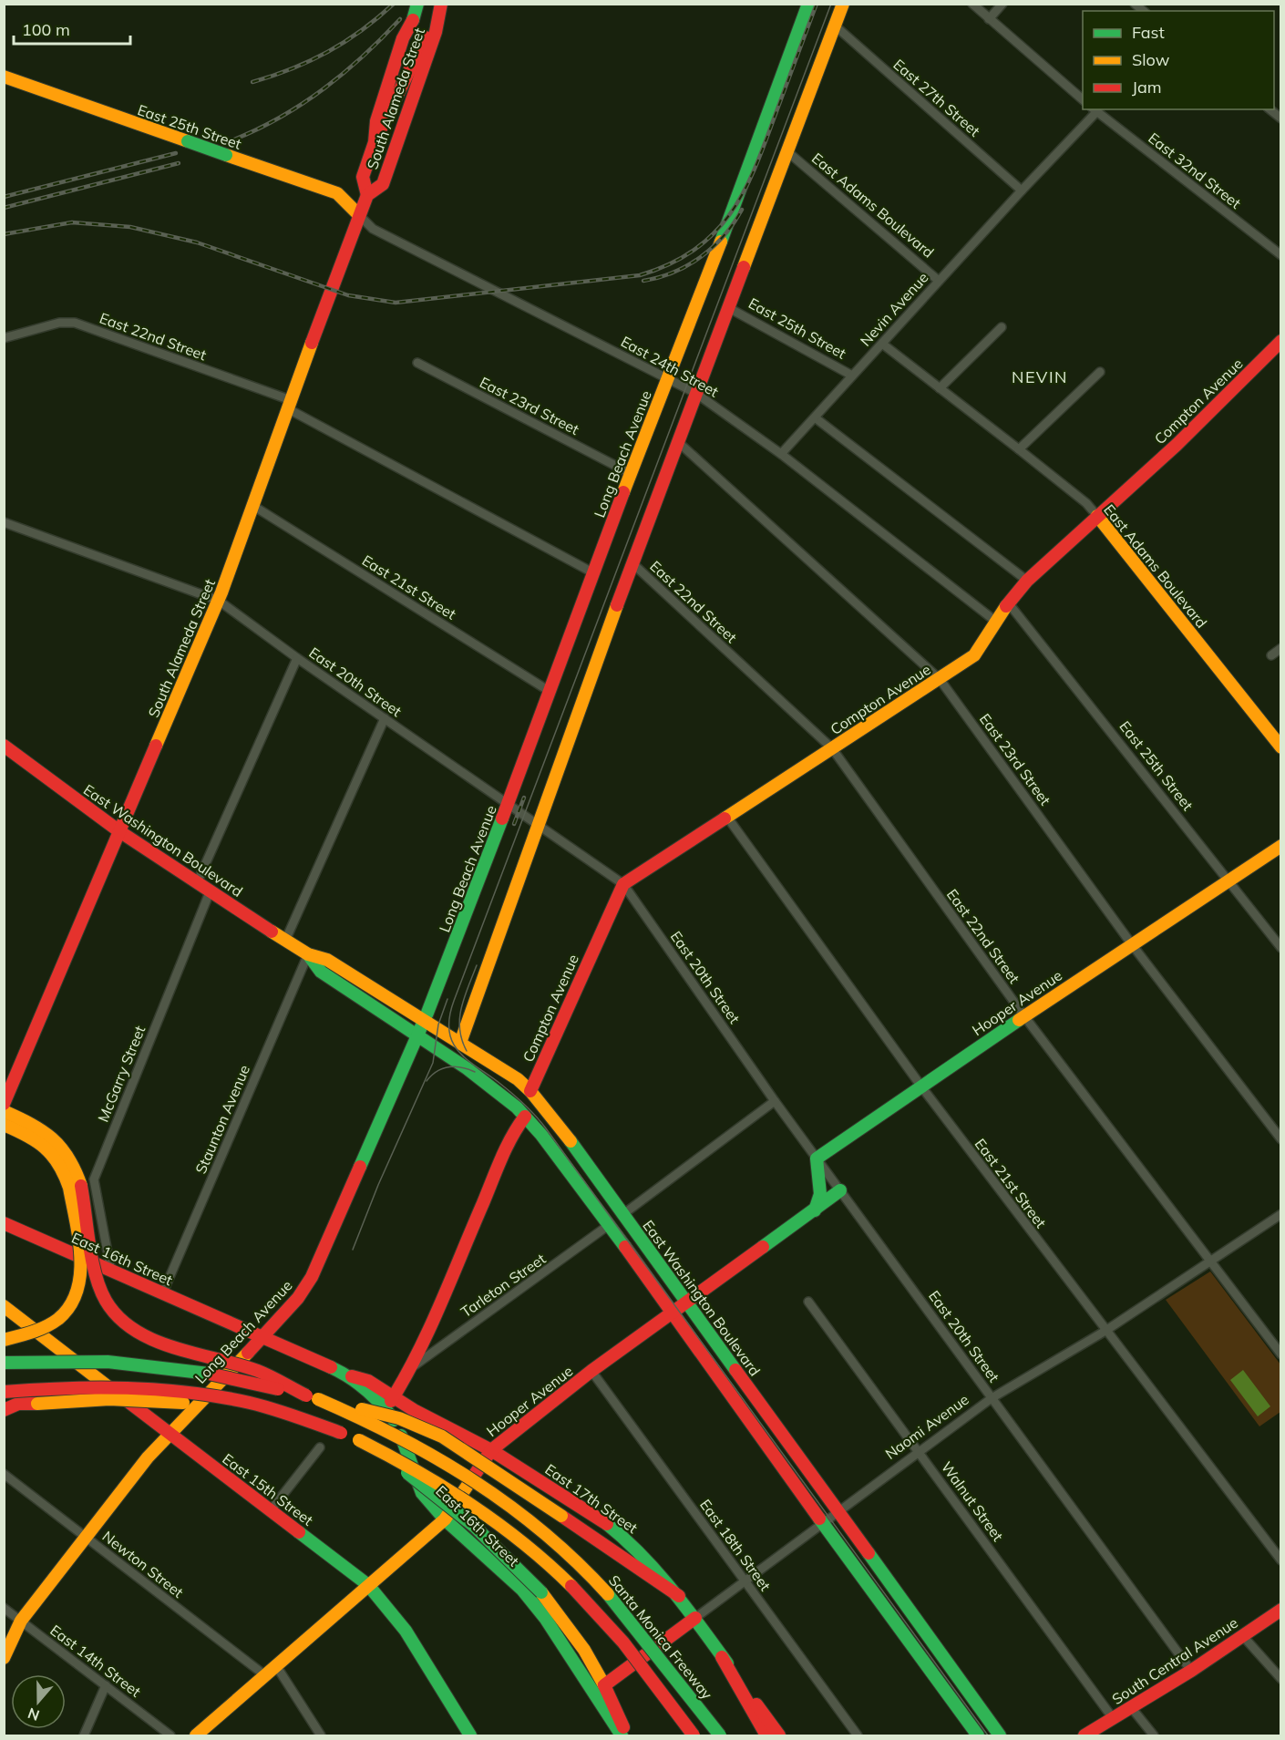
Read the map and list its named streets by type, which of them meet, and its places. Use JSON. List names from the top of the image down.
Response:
{
  "streets": {
    "main road": [
      "South Alameda Street",
      "East 25th Street",
      "East Adams Boulevard",
      "Compton Avenue",
      "Long Beach Avenue",
      "East Washington Boulevard",
      "Hooper Avenue",
      "East 16th Street",
      "Naomi Avenue",
      "East 15th Street",
      "East 17th Street",
      "Santa Monica Freeway",
      "South Central Avenue"
    ],
    "street": [
      "East 27th Street",
      "East 32nd Street",
      "Nevin Avenue",
      "East 22nd Street",
      "East 24th Street",
      "East 23rd Street",
      "East 21st Street",
      "East 20th Street",
      "McGarry Street",
      "Staunton Avenue",
      "Tarleton Street",
      "Walnut Street",
      "East 18th Street",
      "Newton Street",
      "East 14th Street"
    ]
  },
  "crossings": [
    ["East 27th Street", "Nevin Avenue"],
    ["South Alameda Street", "East 25th Street"],
    ["South Alameda Street", "East 22nd Street"],
    ["South Alameda Street", "East 24th Street"],
    ["South Alameda Street", "East 21st Street"],
    ["South Alameda Street", "East 20th Street"],
    ["South Alameda Street", "East Washington Boulevard"],
    ["East 25th Street", "Nevin Avenue"],
    ["East 25th Street", "East 24th Street"],
    ["East 25th Street", "Compton Avenue"],
    ["East 25th Street", "Hooper Avenue"],
    ["East 32nd Street", "Nevin Avenue"],
    ["East Adams Boulevard", "Nevin Avenue"],
    ["East Adams Boulevard", "Compton Avenue"],
    ["Nevin Avenue", "East 24th Street"],
    ["East 22nd Street", "Compton Avenue"],
    ["East 22nd Street", "Long Beach Avenue"],
    ["East 22nd Street", "Hooper Avenue"],
    ["East 22nd Street", "Naomi Avenue"],
    ["East 24th Street", "Compton Avenue"],
    ["East 24th Street", "Long Beach Avenue"],
    ["Compton Avenue", "East 23rd Street"],
    ["Compton Avenue", "East 21st Street"],
    ["Compton Avenue", "East 20th Street"],
    ["Compton Avenue", "East Washington Boulevard"],
    ["East 23rd Street", "Long Beach Avenue"],
    ["East 23rd Street", "Hooper Avenue"],
    ["Long Beach Avenue", "East 21st Street"],
    ["Long Beach Avenue", "East 20th Street"],
    ["Long Beach Avenue", "East Washington Boulevard"],
    ["Long Beach Avenue", "East 16th Street"],
    ["Long Beach Avenue", "East 15th Street"],
    ["Long Beach Avenue", "Newton Street"],
    ["Long Beach Avenue", "East 14th Street"],
    ["East 21st Street", "Hooper Avenue"],
    ["East 21st Street", "Naomi Avenue"],
    ["East 20th Street", "Hooper Avenue"],
    ["East 20th Street", "Naomi Avenue"],
    ["East 20th Street", "South Central Avenue"],
    ["East Washington Boulevard", "Hooper Avenue"],
    ["East Washington Boulevard", "McGarry Street"],
    ["East Washington Boulevard", "Staunton Avenue"],
    ["East Washington Boulevard", "Tarleton Street"],
    ["East Washington Boulevard", "Naomi Avenue"],
    ["Hooper Avenue", "East 16th Street"],
    ["Hooper Avenue", "East 15th Street"],
    ["Hooper Avenue", "East 17th Street"],
    ["Hooper Avenue", "East 18th Street"],
    ["Hooper Avenue", "Newton Street"],
    ["McGarry Street", "East 16th Street"],
    ["Staunton Avenue", "East 16th Street"],
    ["East 16th Street", "East 17th Street"],
    ["Naomi Avenue", "East 17th Street"],
    ["Naomi Avenue", "Walnut Street"],
    ["Naomi Avenue", "East 18th Street"],
    ["Walnut Street", "South Central Avenue"]
  ],
  "districts": ["NEVIN"],
  "legend": ["Fast", "Slow", "Jam"],
  "scale_bar": "100 m",
  "north": "bottom"
}
